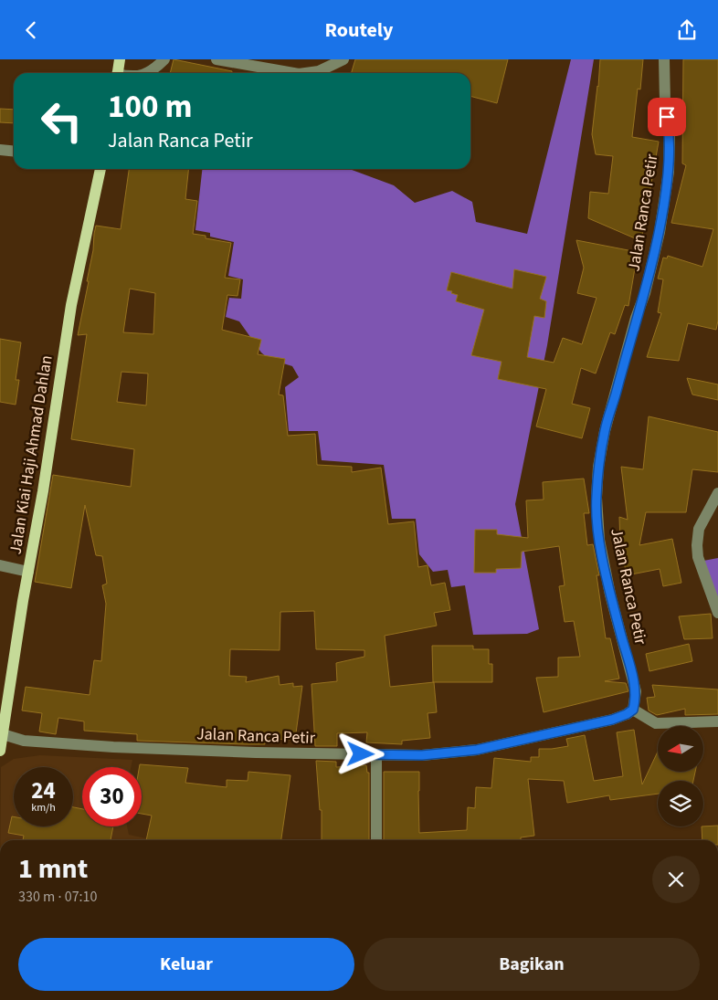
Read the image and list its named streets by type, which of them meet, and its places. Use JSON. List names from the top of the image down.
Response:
{
  "streets": {
    "main road": ["Jalan Kiai Haji Ahmad Dahlan"],
    "street": ["Jalan Ranca Petir"]
  },
  "crossings": [
    ["Jalan Ranca Petir", "Jalan Kiai Haji Ahmad Dahlan"]
  ],
  "north": "left",
  "page": {
    "header": "Routely",
    "turn": ["100 m", "Jalan Ranca Petir"],
    "speed": "24 km/h",
    "limit": "30",
    "heading": ["1 mnt", "330 m · 07:10"],
    "buttons": ["Keluar", "Bagikan"]
  }
}
